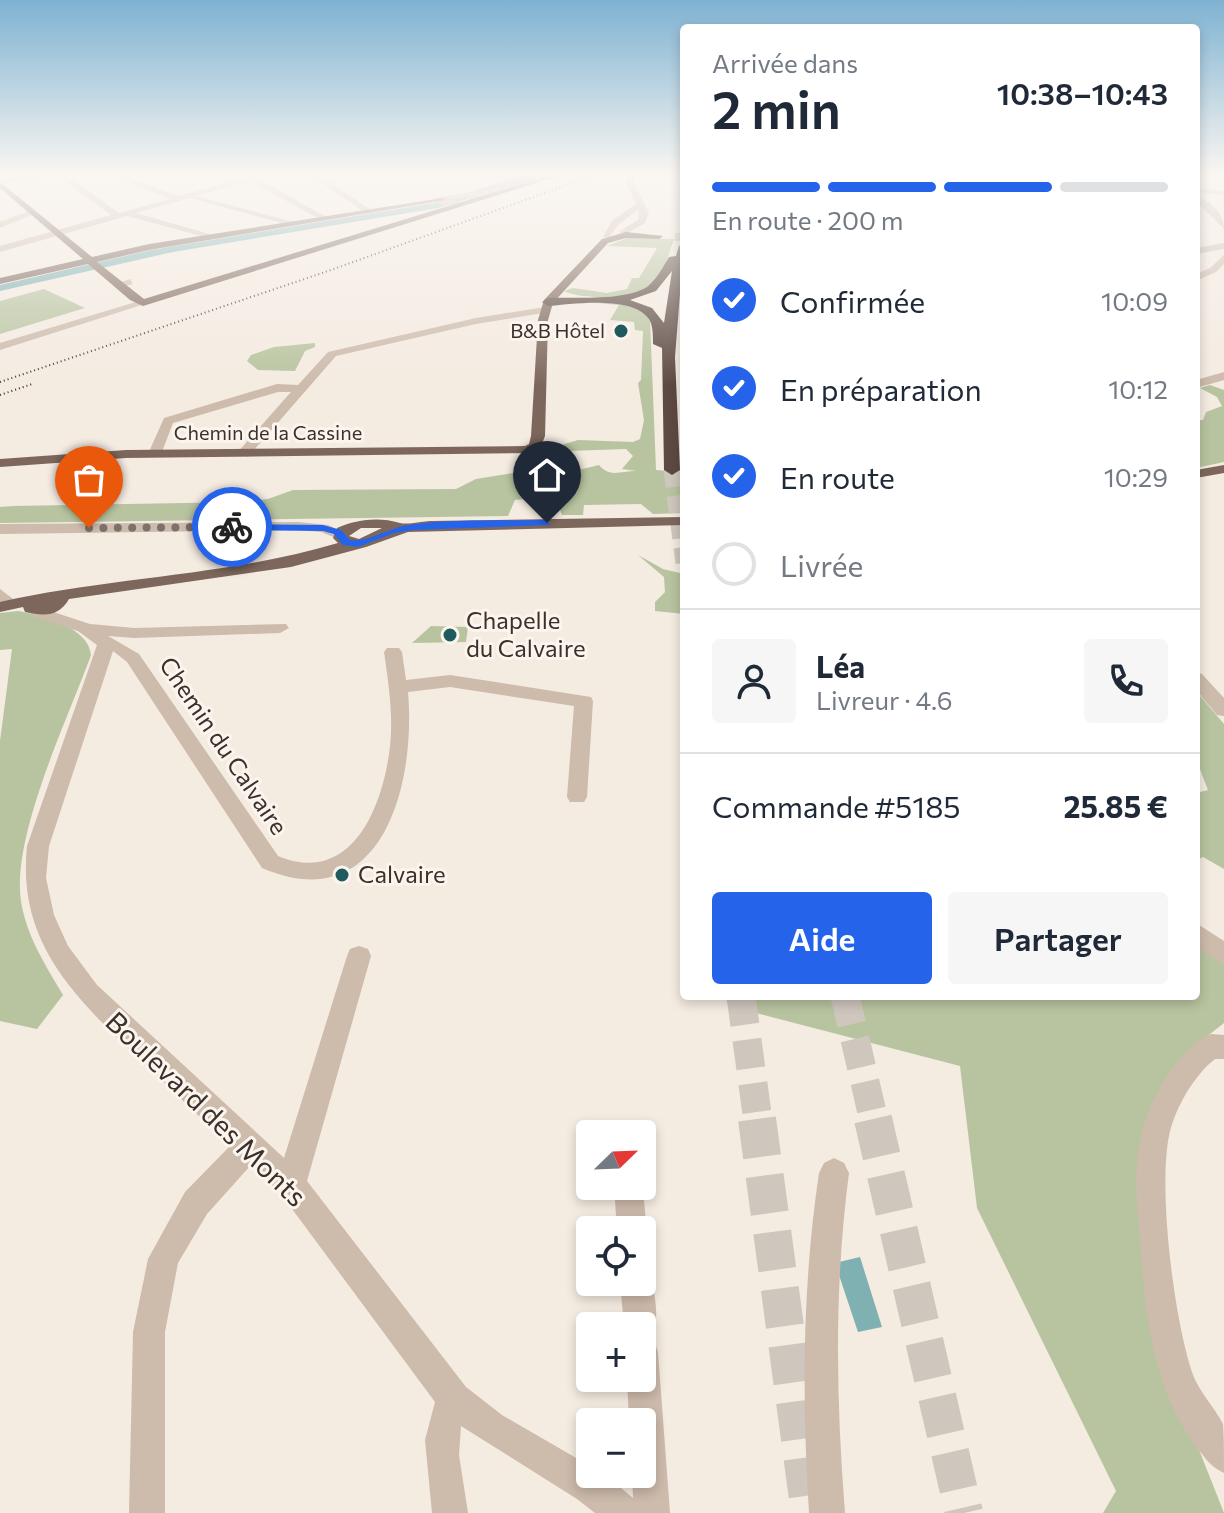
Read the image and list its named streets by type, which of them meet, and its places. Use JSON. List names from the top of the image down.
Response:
{
  "streets": {
    "main road": ["Chemin de la Cassine"],
    "street": ["Chemin du Calvaire", "Boulevard des Monts"]
  },
  "crossings": [
    ["Chemin du Calvaire", "Boulevard des Monts"]
  ],
  "places": ["B&B Hôtel", "Chapelle du Calvaire", "Calvaire"],
  "north": "top right",
  "page": {
    "heading": ["2 min", "Arrivée dans", "10:38–10:43"],
    "panel": [
      "Léa",
      "Livreur · 4.6",
      "Commande #5185",
      "25.85 €"
    ],
    "bar": "En route · 200 m",
    "list": [
      ["Confirmée", "10:09"],
      ["En préparation", "10:12"],
      ["En route", "10:29"],
      "Livrée"
    ],
    "buttons": ["Aide", "Partager"],
    "map_buttons": ["+", "−"]
  }
}
